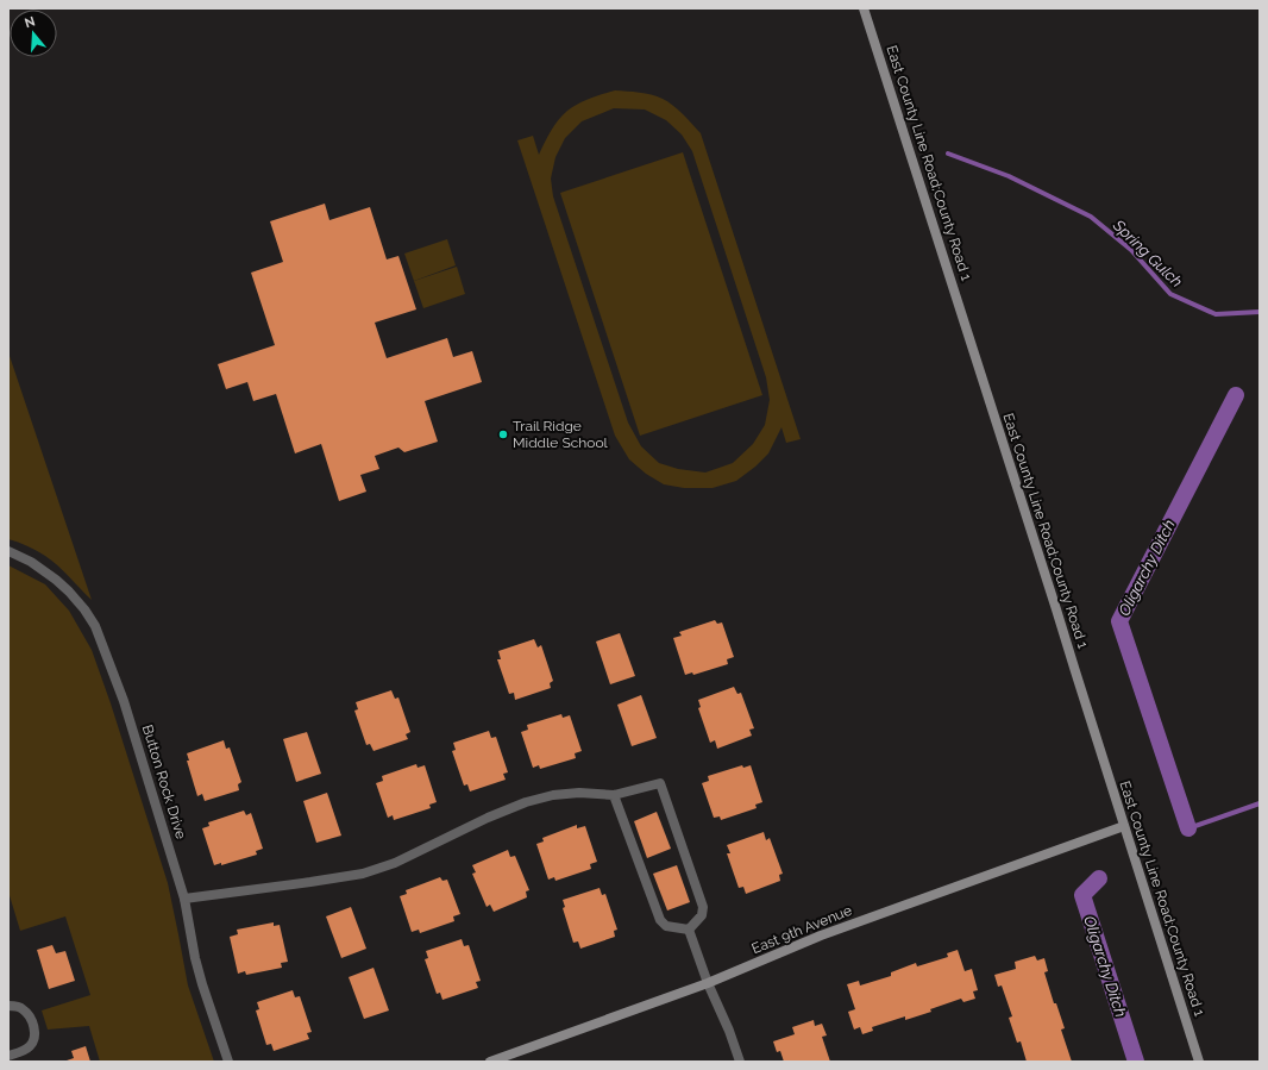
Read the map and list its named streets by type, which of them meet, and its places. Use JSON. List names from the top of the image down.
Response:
{
  "streets": {
    "main road": ["East County Line Road;County Road 1", "East 9th Avenue"],
    "street": ["Button Rock Drive"]
  },
  "crossings": [
    ["East County Line Road;County Road 1", "East 9th Avenue"]
  ],
  "water": ["Spring Gulch", "Oligarchy Ditch"],
  "places": ["Trail Ridge Middle School"],
  "north": "top"
}
